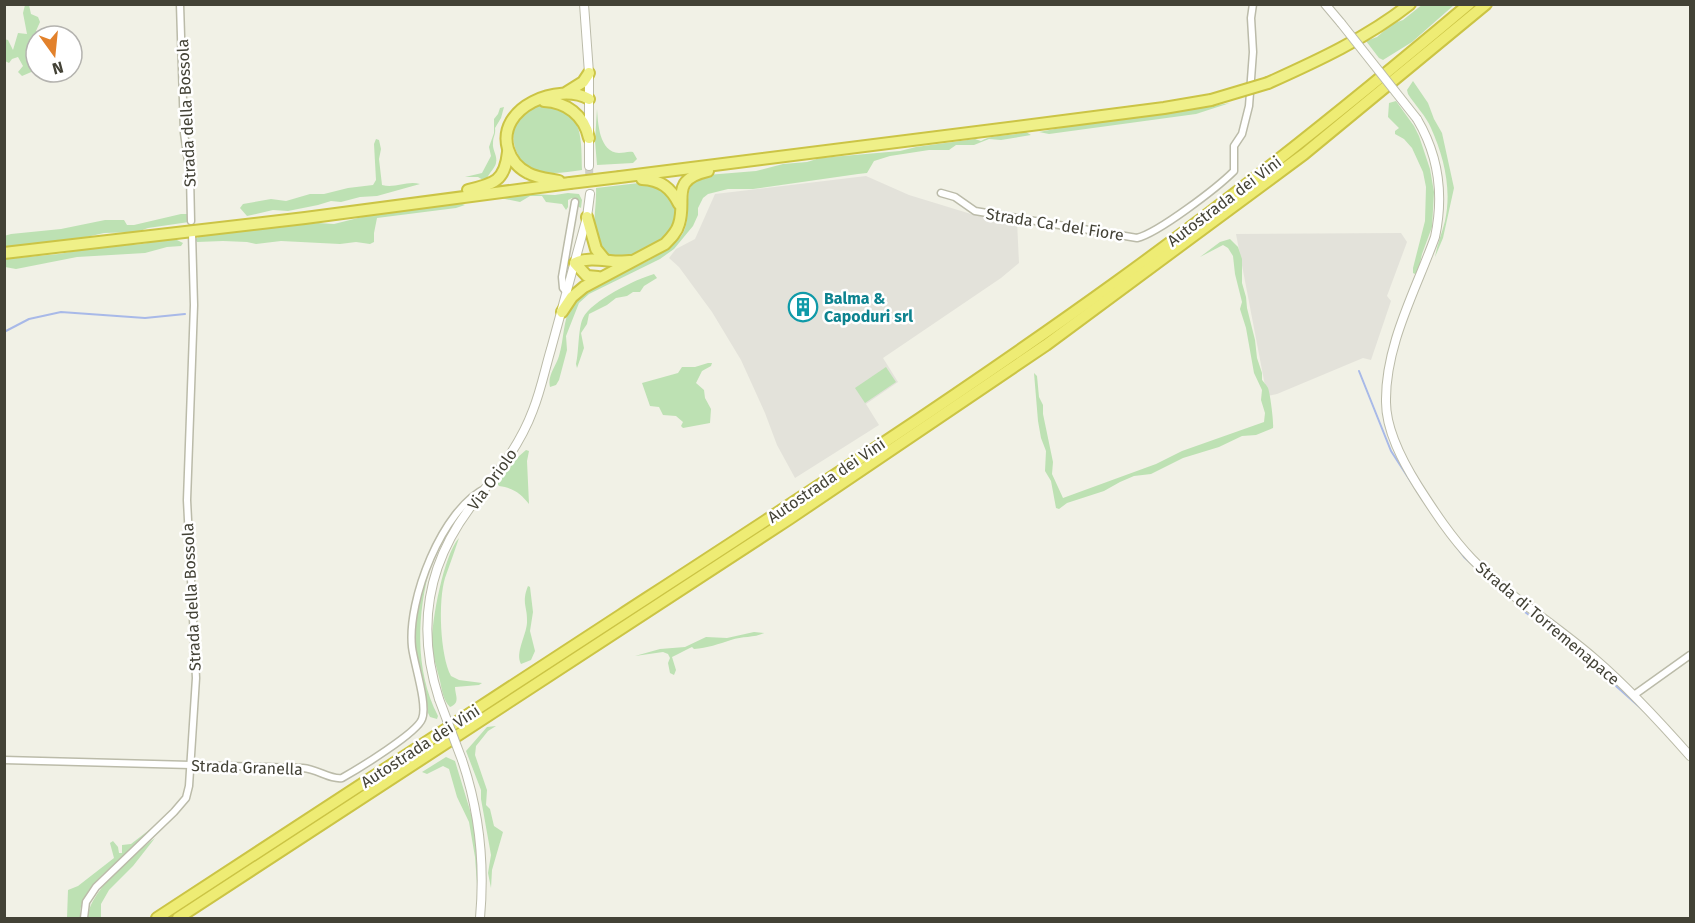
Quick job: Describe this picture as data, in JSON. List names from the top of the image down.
{
  "streets": {
    "highway": ["Autostrada dei Vini"],
    "street": [
      "Strada della Bossola",
      "Strada Ca' del Fiore",
      "Via Oriolo",
      "Strada di Torremenapace",
      "Strada Granella"
    ]
  },
  "crossings": [
    ["Strada della Bossola", "Strada Granella"],
    ["Via Oriolo", "Strada Granella"]
  ],
  "places": {
    "building": ["Balma & Capoduri srl"]
  },
  "north": "bottom"
}
